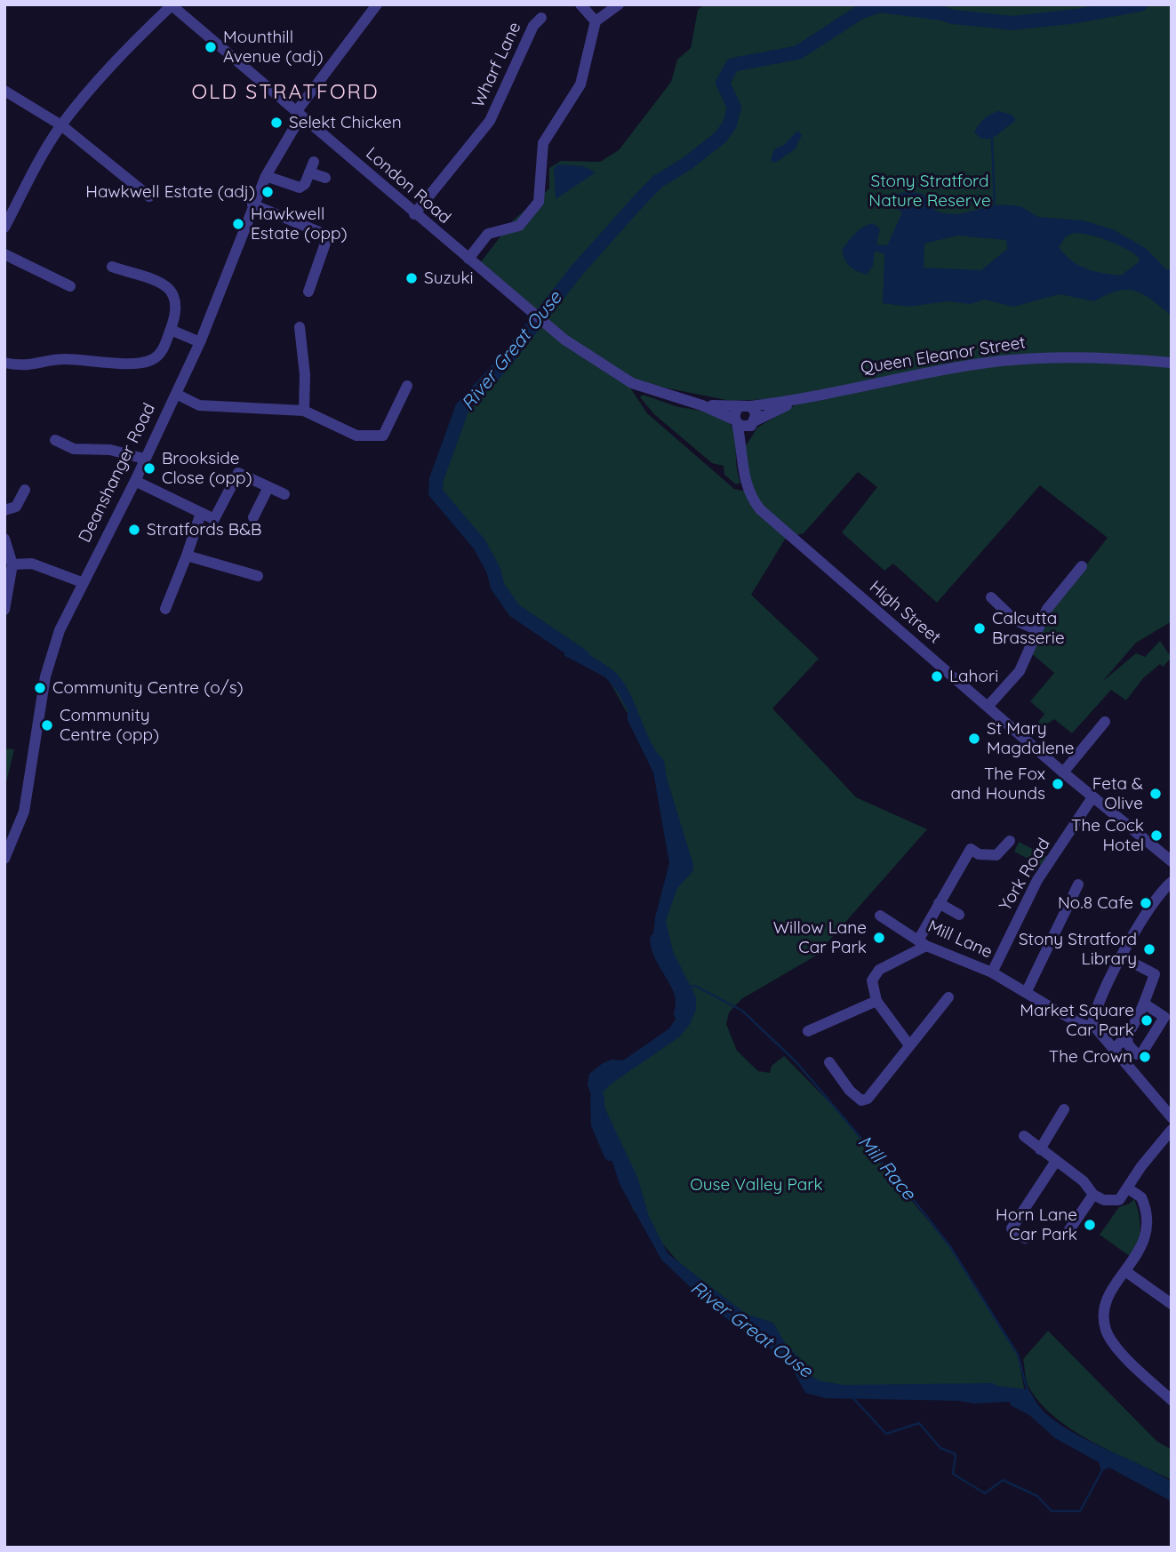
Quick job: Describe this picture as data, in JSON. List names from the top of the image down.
{
  "streets": {
    "street": [
      "Wharf Lane",
      "London Road",
      "Queen Eleanor Street",
      "Deanshanger Road",
      "High Street",
      "York Road",
      "Mill Lane"
    ]
  },
  "crossings": [
    ["Wharf Lane", "London Road"],
    ["London Road", "Queen Eleanor Street"],
    ["London Road", "Deanshanger Road"],
    ["High Street", "York Road"],
    ["York Road", "Mill Lane"]
  ],
  "districts": ["OLD STRATFORD"],
  "water": ["River Great Ouse", "Mill Race"],
  "parks": ["Stony Stratford Nature Reserve", "Ouse Valley Park"],
  "places": [
    "Mounthill Avenue (adj)",
    "Selekt Chicken",
    "Hawkwell Estate (adj)",
    "Hawkwell Estate (opp)",
    "Suzuki",
    "Brookside Close (opp)",
    "Stratfords B&B",
    "Calcutta Brasserie",
    "Lahori",
    "Community Centre (o/s)",
    "Community Centre (opp)",
    "St Mary Magdalene",
    "The Fox and Hounds",
    "Feta & Olive",
    "The Cock Hotel",
    "No.8 Cafe",
    "Willow Lane Car Park",
    "Stony Stratford Library",
    "Market Square Car Park",
    "The Crown",
    "Horn Lane Car Park"
  ]
}
